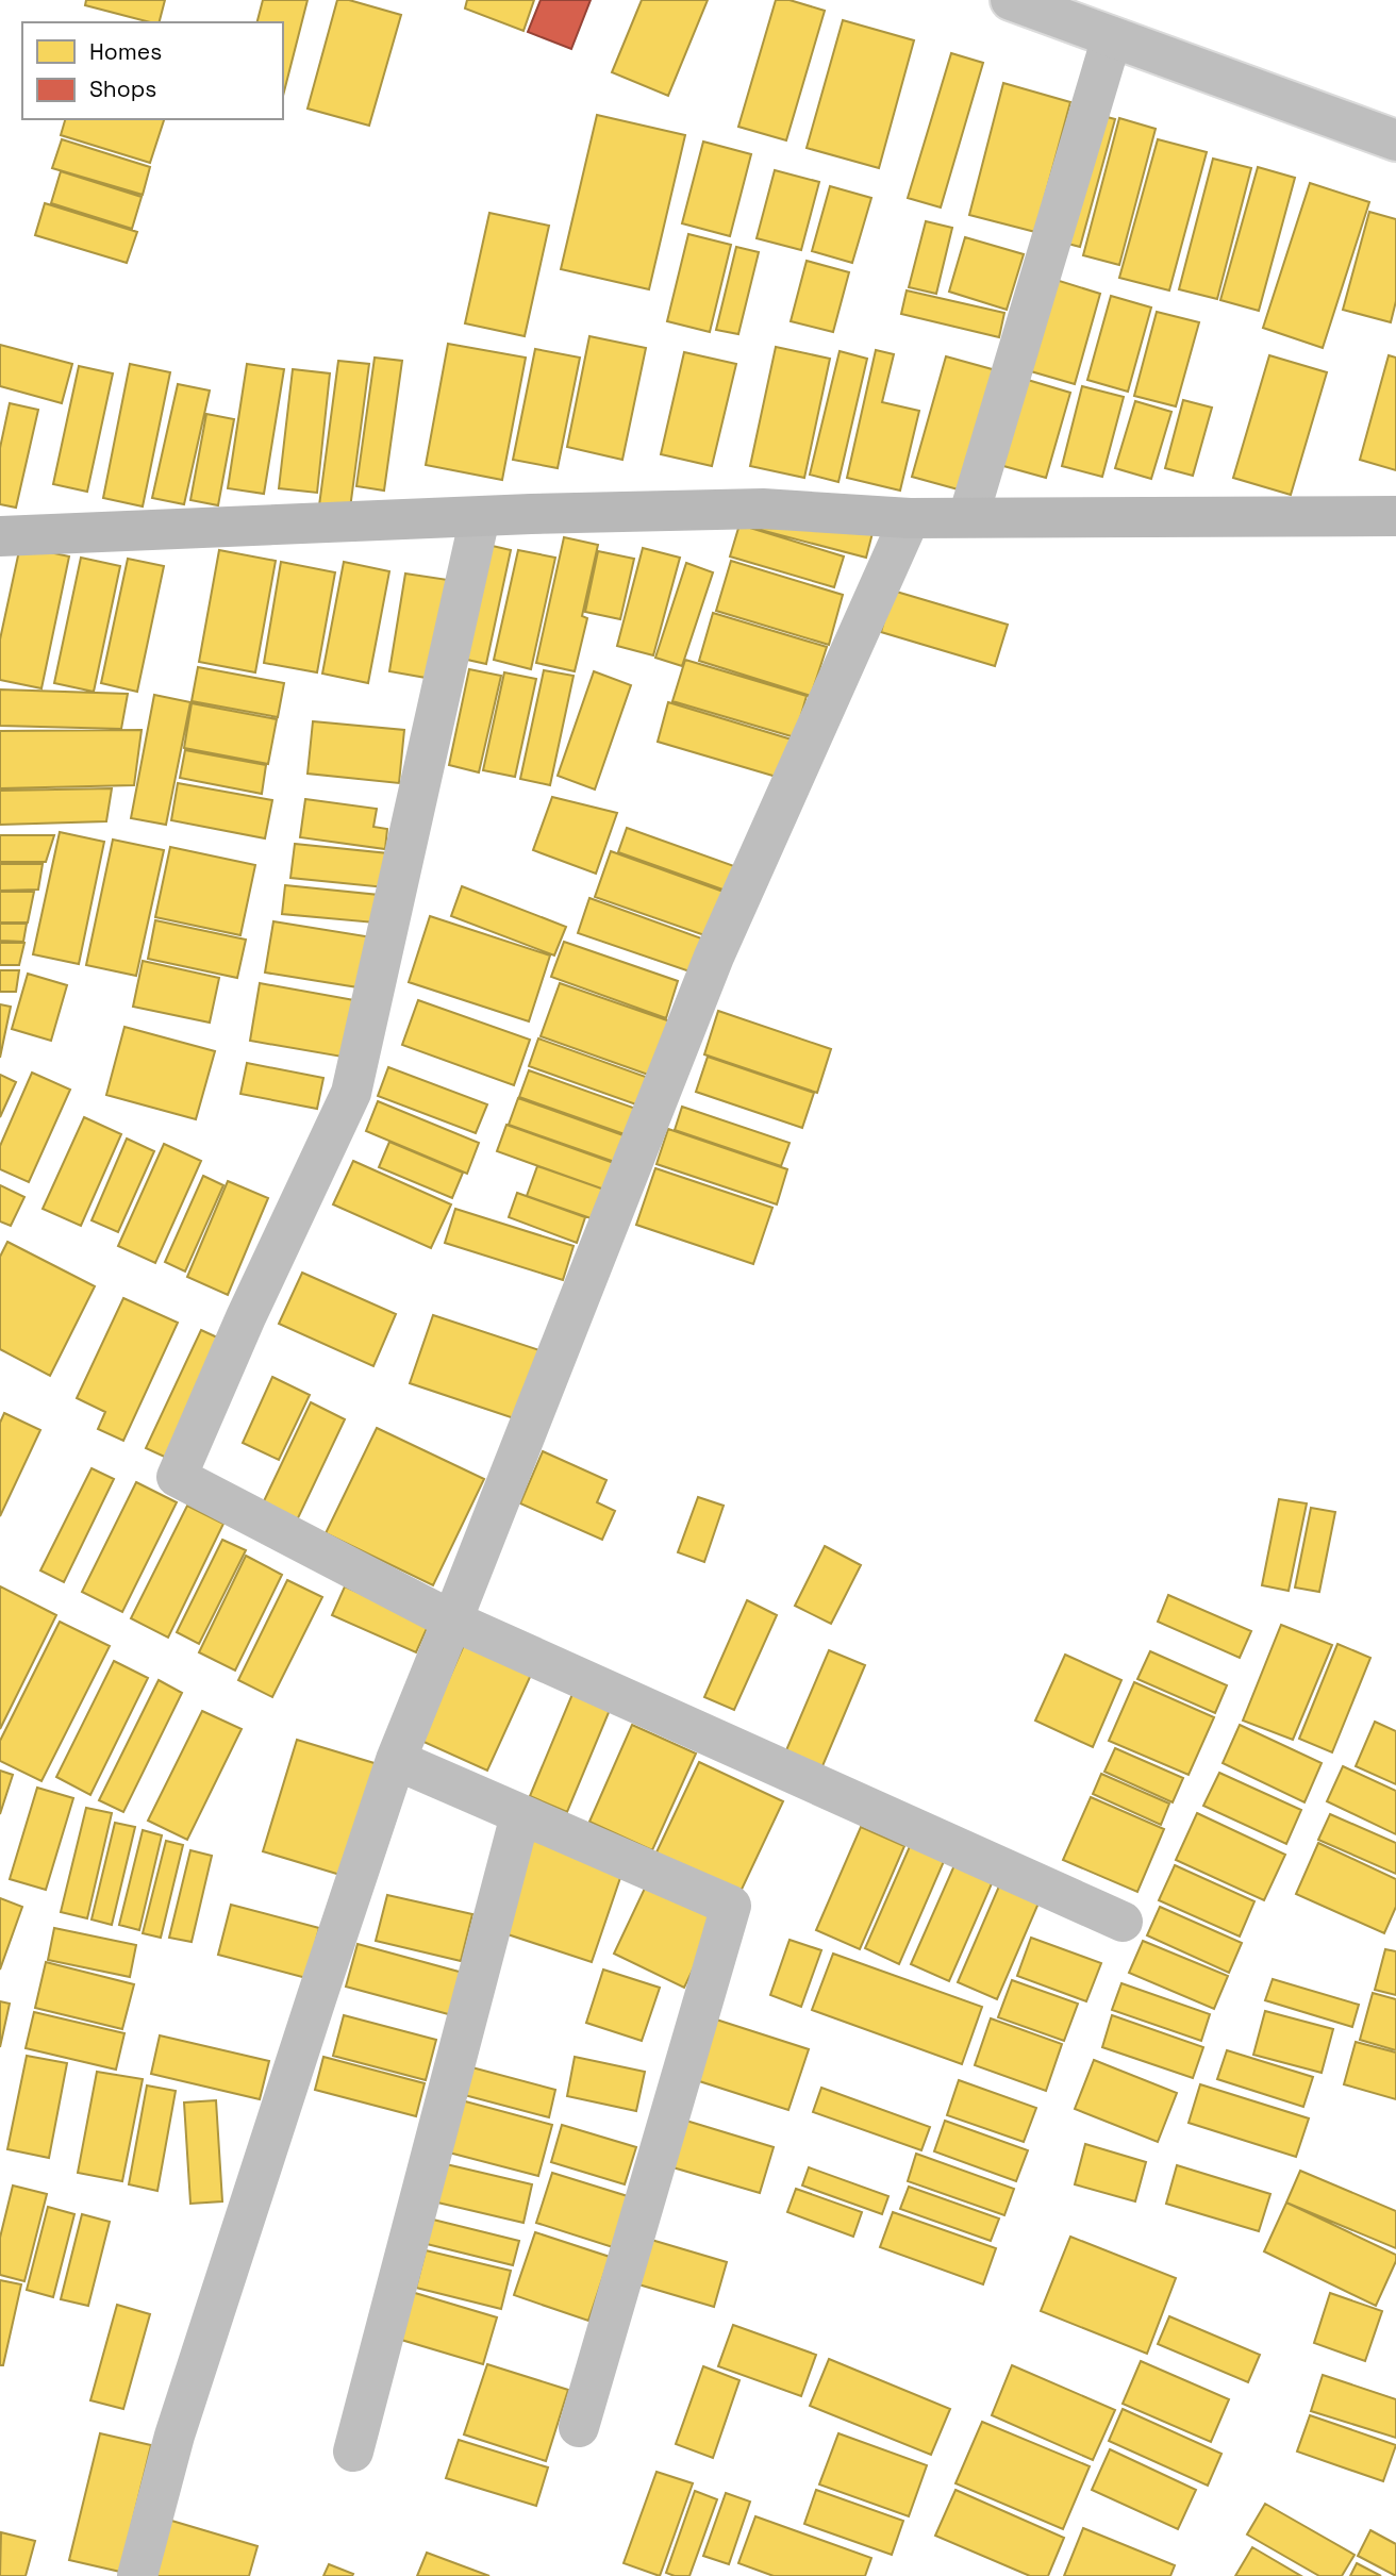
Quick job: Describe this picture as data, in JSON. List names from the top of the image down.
{
  "legend": ["Homes", "Shops"]
}
